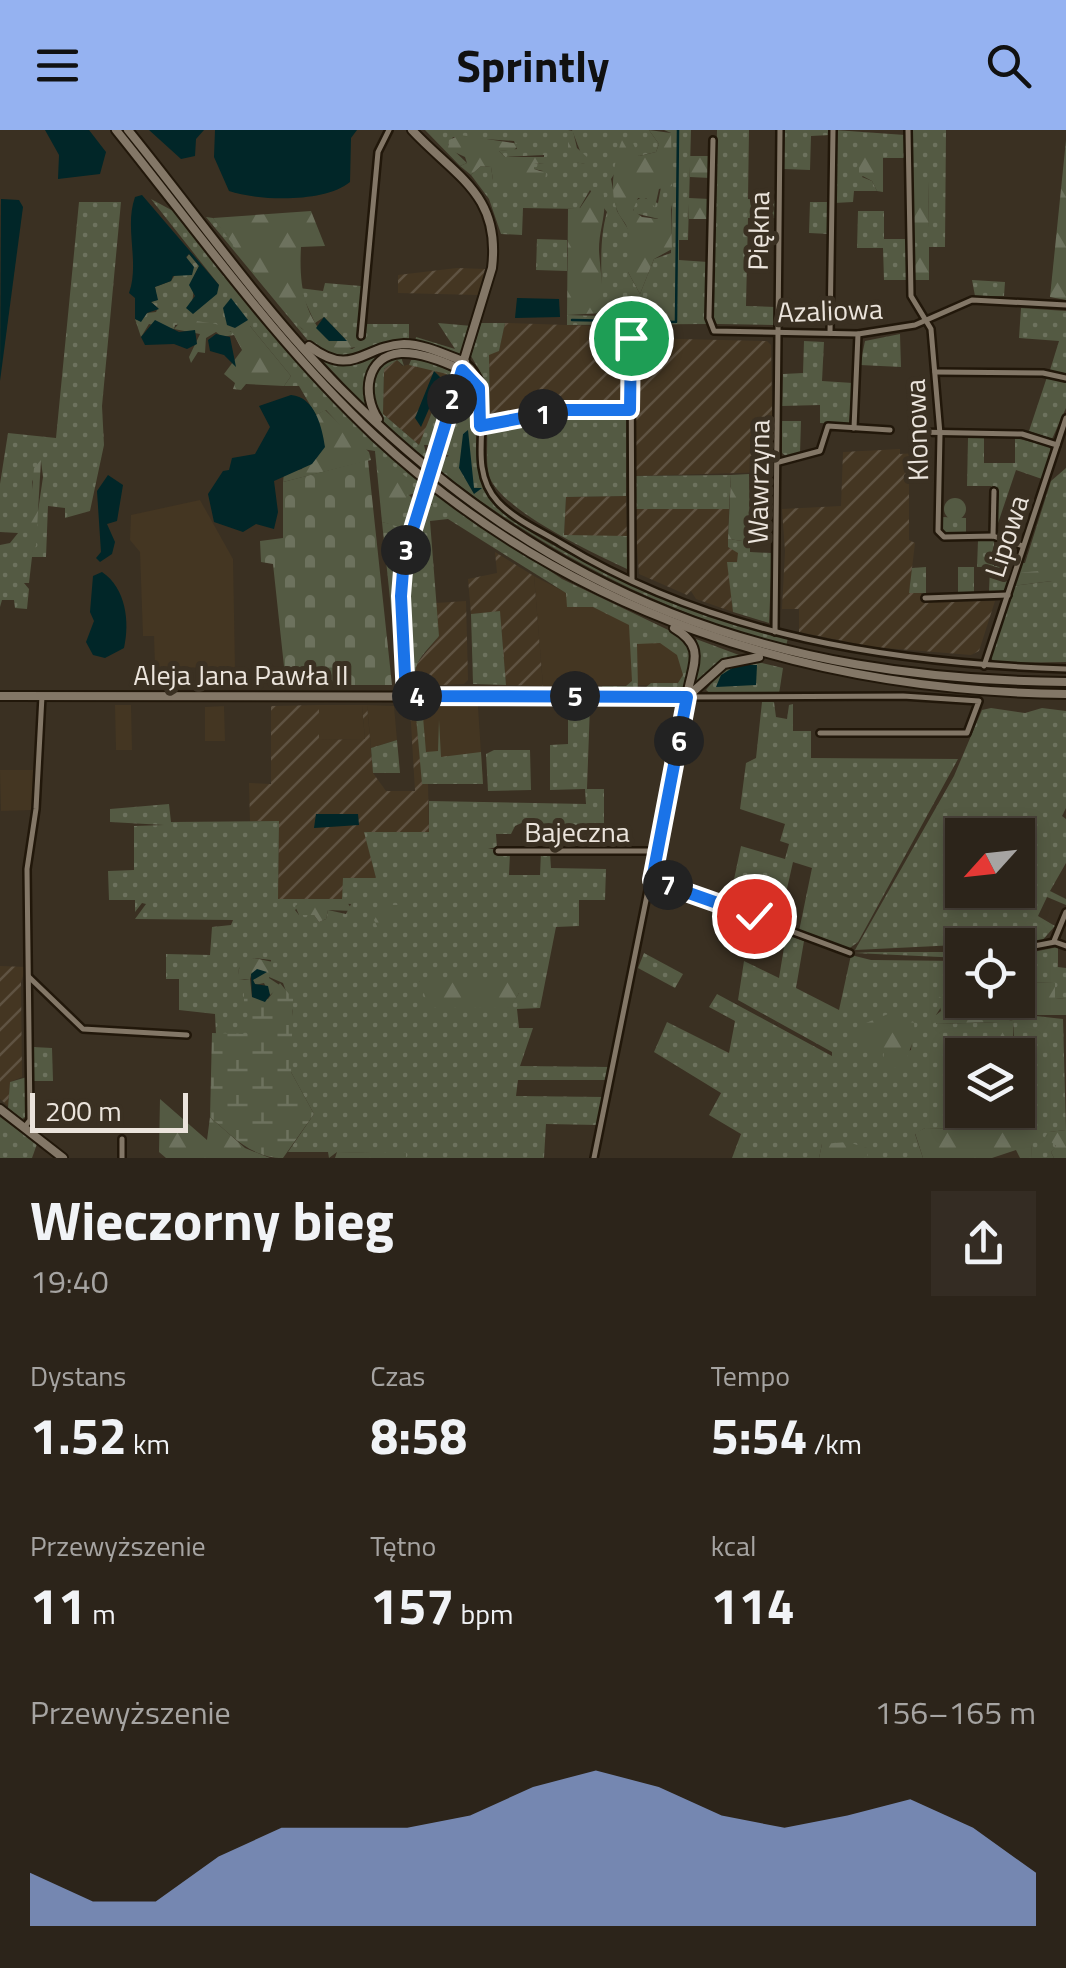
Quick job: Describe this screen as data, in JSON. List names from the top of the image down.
{
  "streets": {
    "main road": ["Aleja Jana Pawła II"],
    "street": [
      "Piękna",
      "Azaliowa",
      "Klonowa",
      "Wawrzyna",
      "Lipowa",
      "Bajeczna"
    ]
  },
  "crossings": [
    ["Piękna", "Azaliowa"],
    ["Piękna", "Wawrzyna"],
    ["Azaliowa", "Klonowa"],
    ["Azaliowa", "Wawrzyna"]
  ],
  "scale_bar": "200 m",
  "north": "bottom left",
  "page": {
    "header": "Sprintly",
    "pins": [
      "2",
      "1",
      "3",
      "4",
      "5",
      "6",
      "7"
    ],
    "scale": "200 m",
    "heading": ["Wieczorny bieg", "19:40"],
    "stats": [
      ["Dystans", "1.52 km"],
      ["Czas", "8:58"],
      ["Tempo", "5:54 /km"],
      ["Przewyższenie", "11 m"],
      ["Tętno", "157 bpm"],
      ["kcal", "114"]
    ],
    "chart": ["Przewyższenie", "156–165 m"]
  }
}
